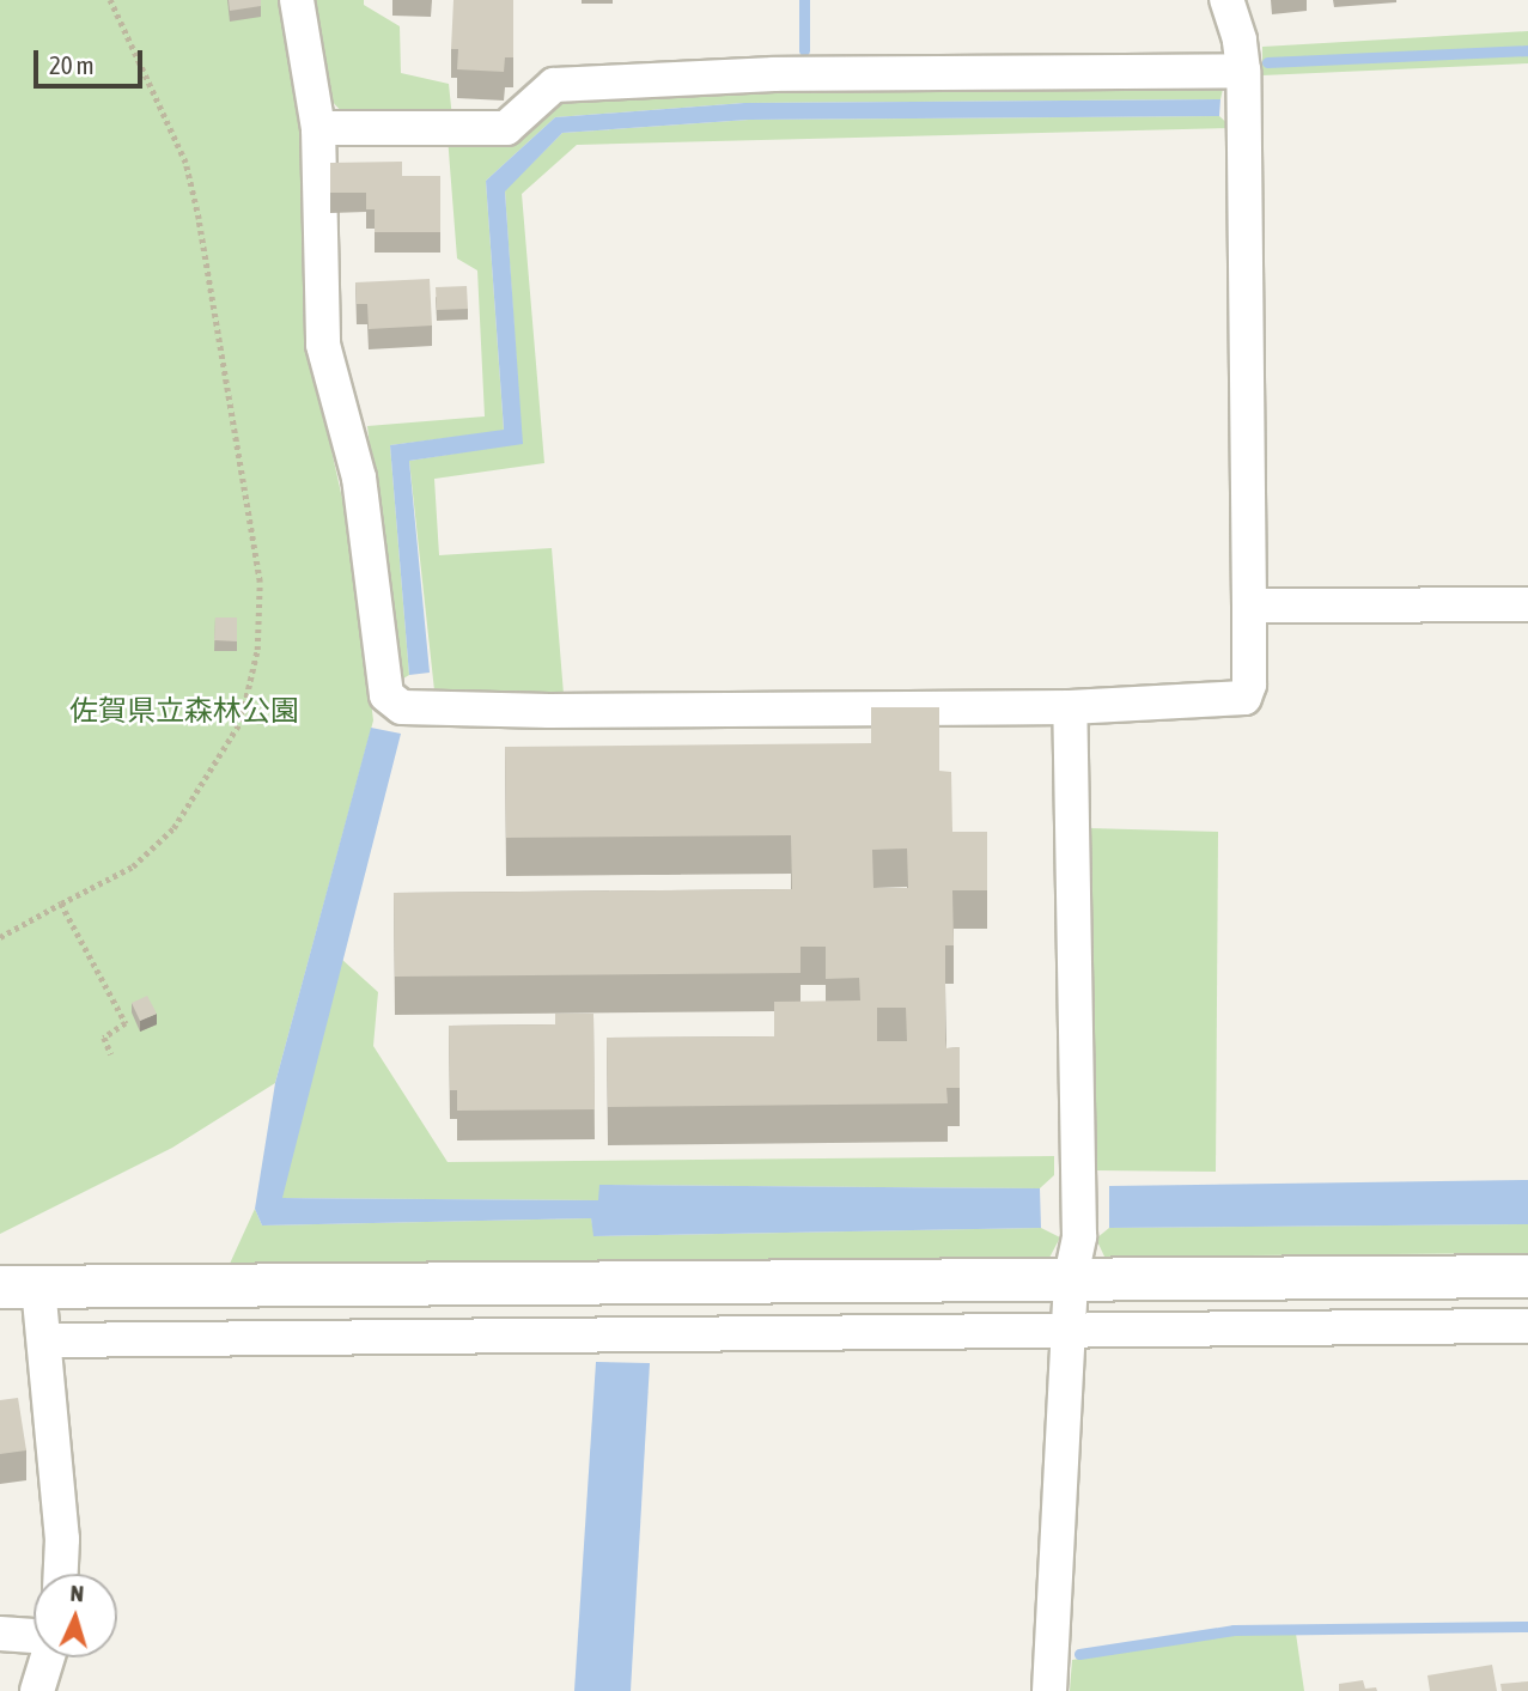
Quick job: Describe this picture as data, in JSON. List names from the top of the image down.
{
  "parks": ["佐賀県立森林公園"],
  "scale_bar": "20 m",
  "north": "top"
}
